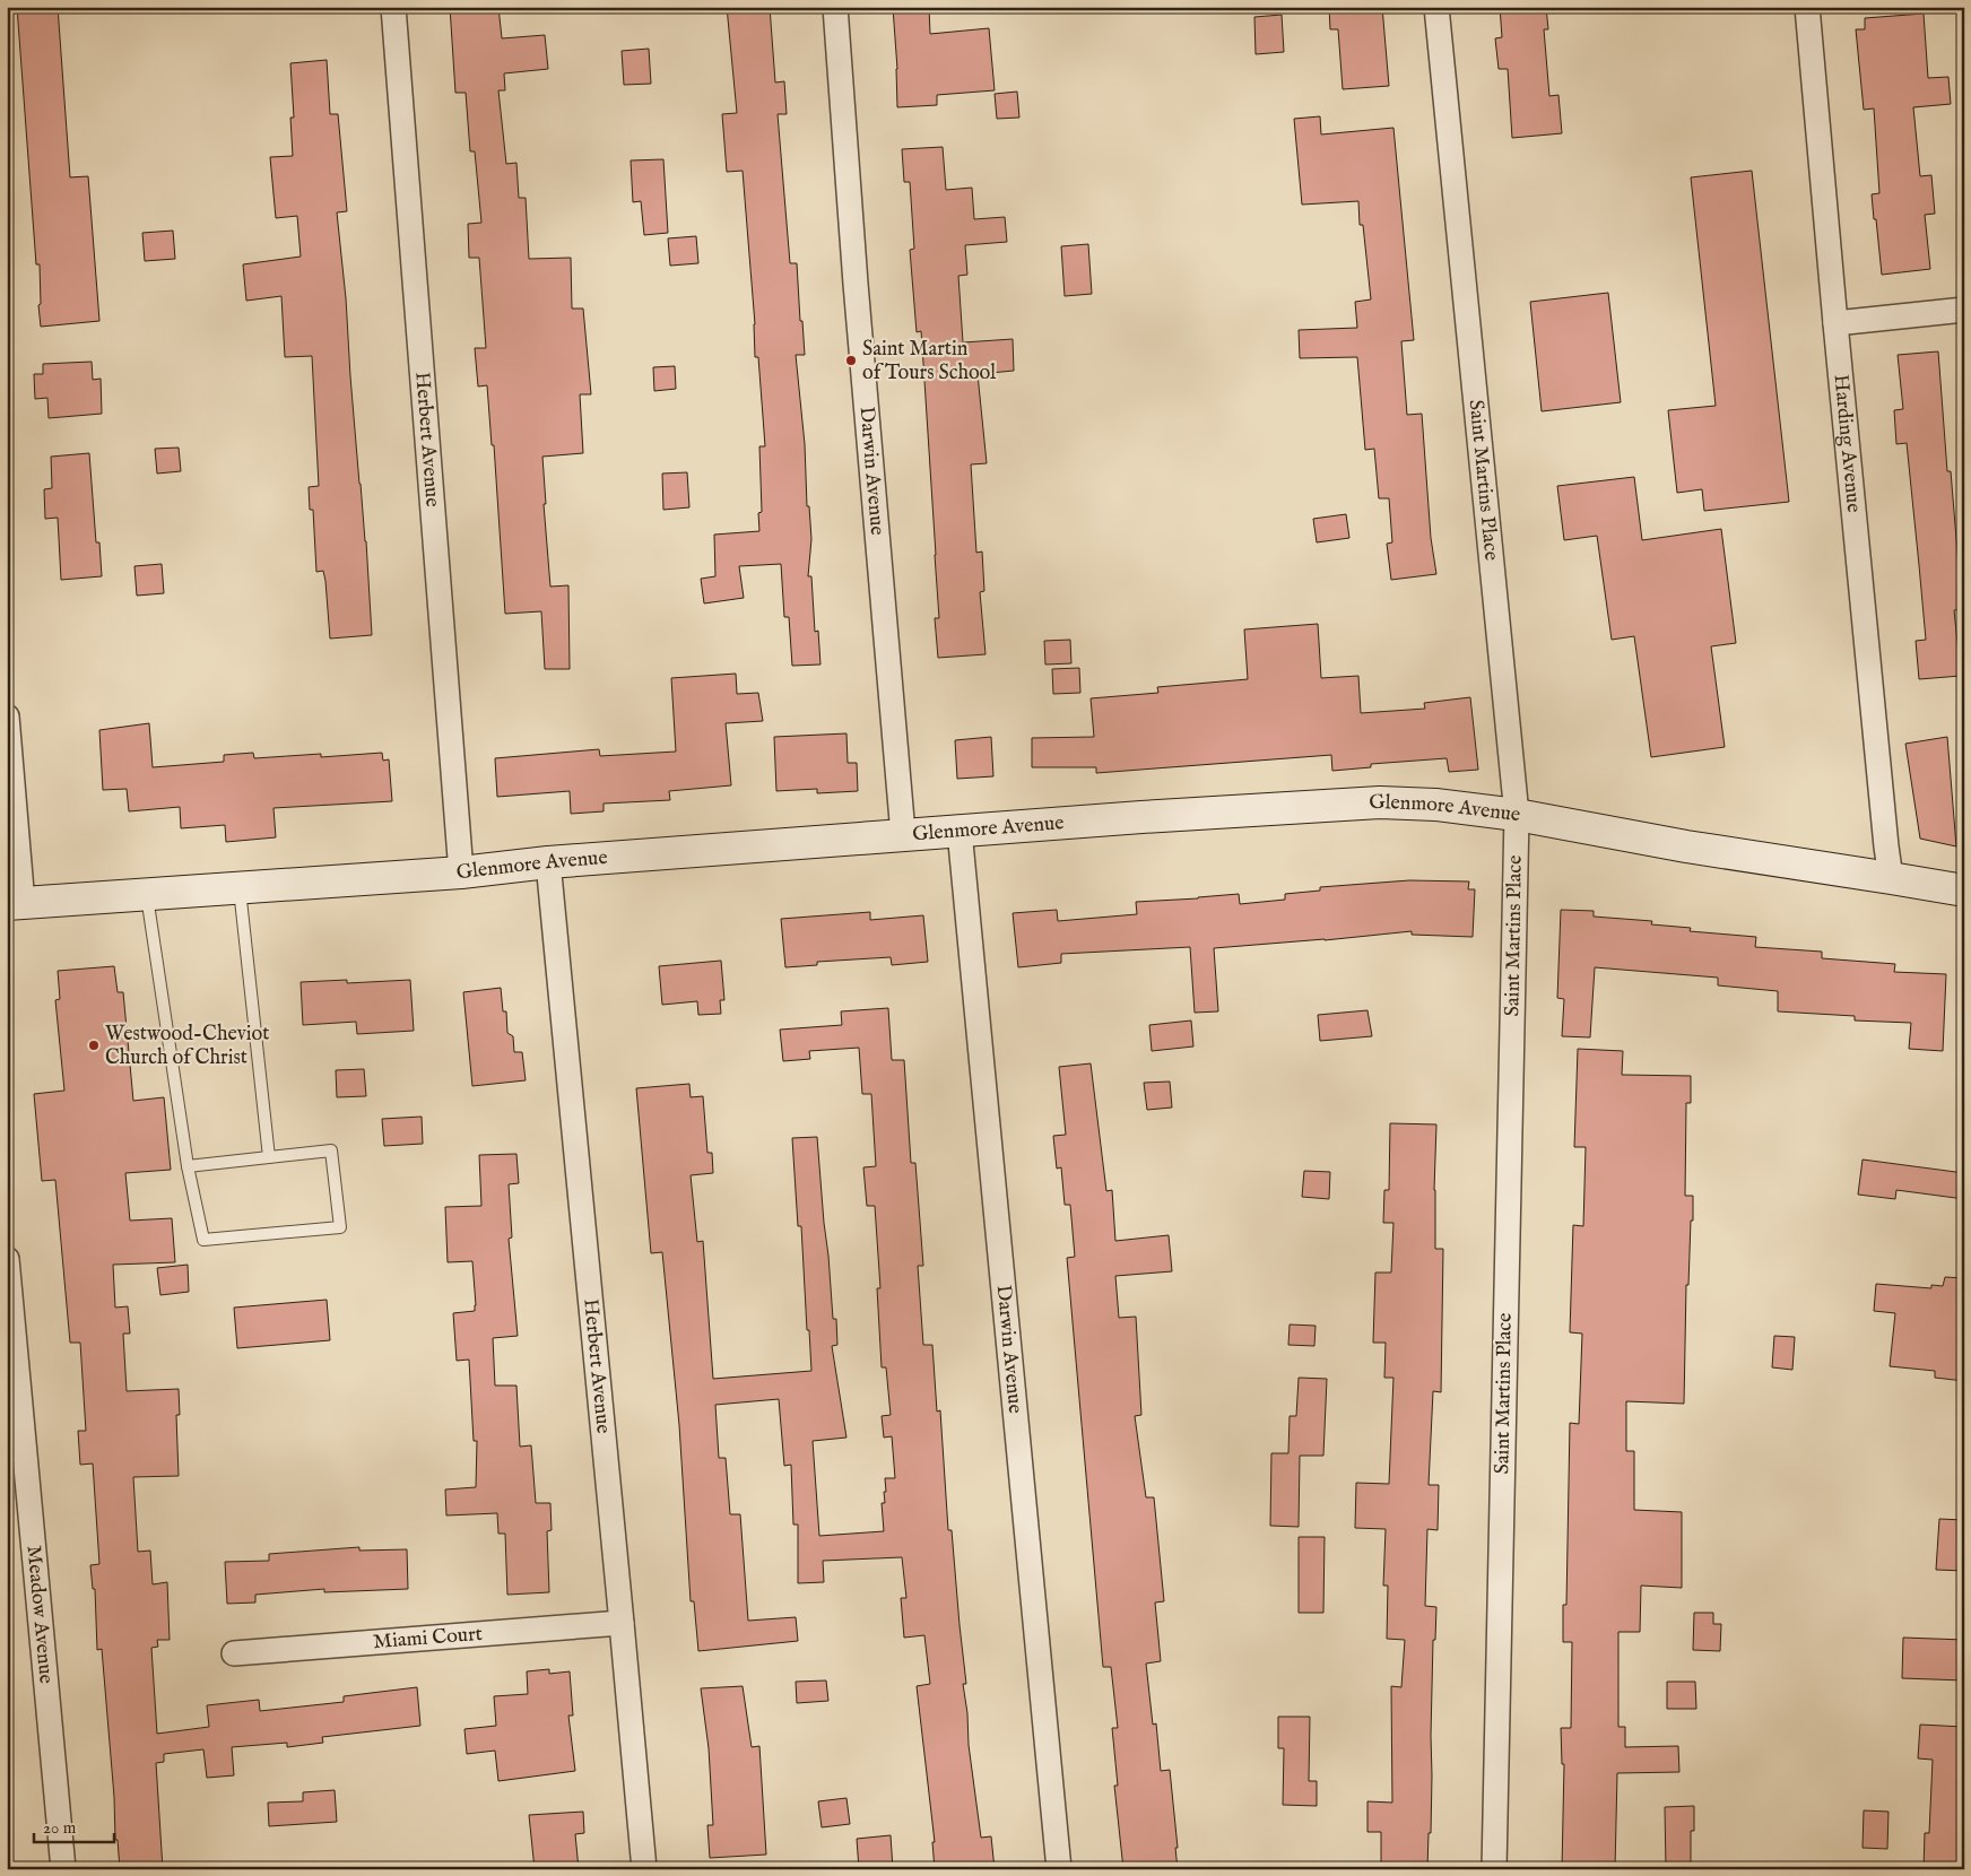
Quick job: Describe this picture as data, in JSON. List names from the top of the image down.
{
  "streets": {
    "street": [
      "Herbert Avenue",
      "Harding Avenue",
      "Darwin Avenue",
      "Saint Martins Place",
      "Glenmore Avenue",
      "Meadow Avenue",
      "Miami Court"
    ]
  },
  "crossings": [
    ["Herbert Avenue", "Glenmore Avenue"],
    ["Herbert Avenue", "Miami Court"],
    ["Harding Avenue", "Glenmore Avenue"],
    ["Darwin Avenue", "Glenmore Avenue"],
    ["Saint Martins Place", "Glenmore Avenue"]
  ],
  "places": ["Saint Martin of Tours School", "Westwood-Cheviot Church of Christ"],
  "scale_bar": "20 m"
}
